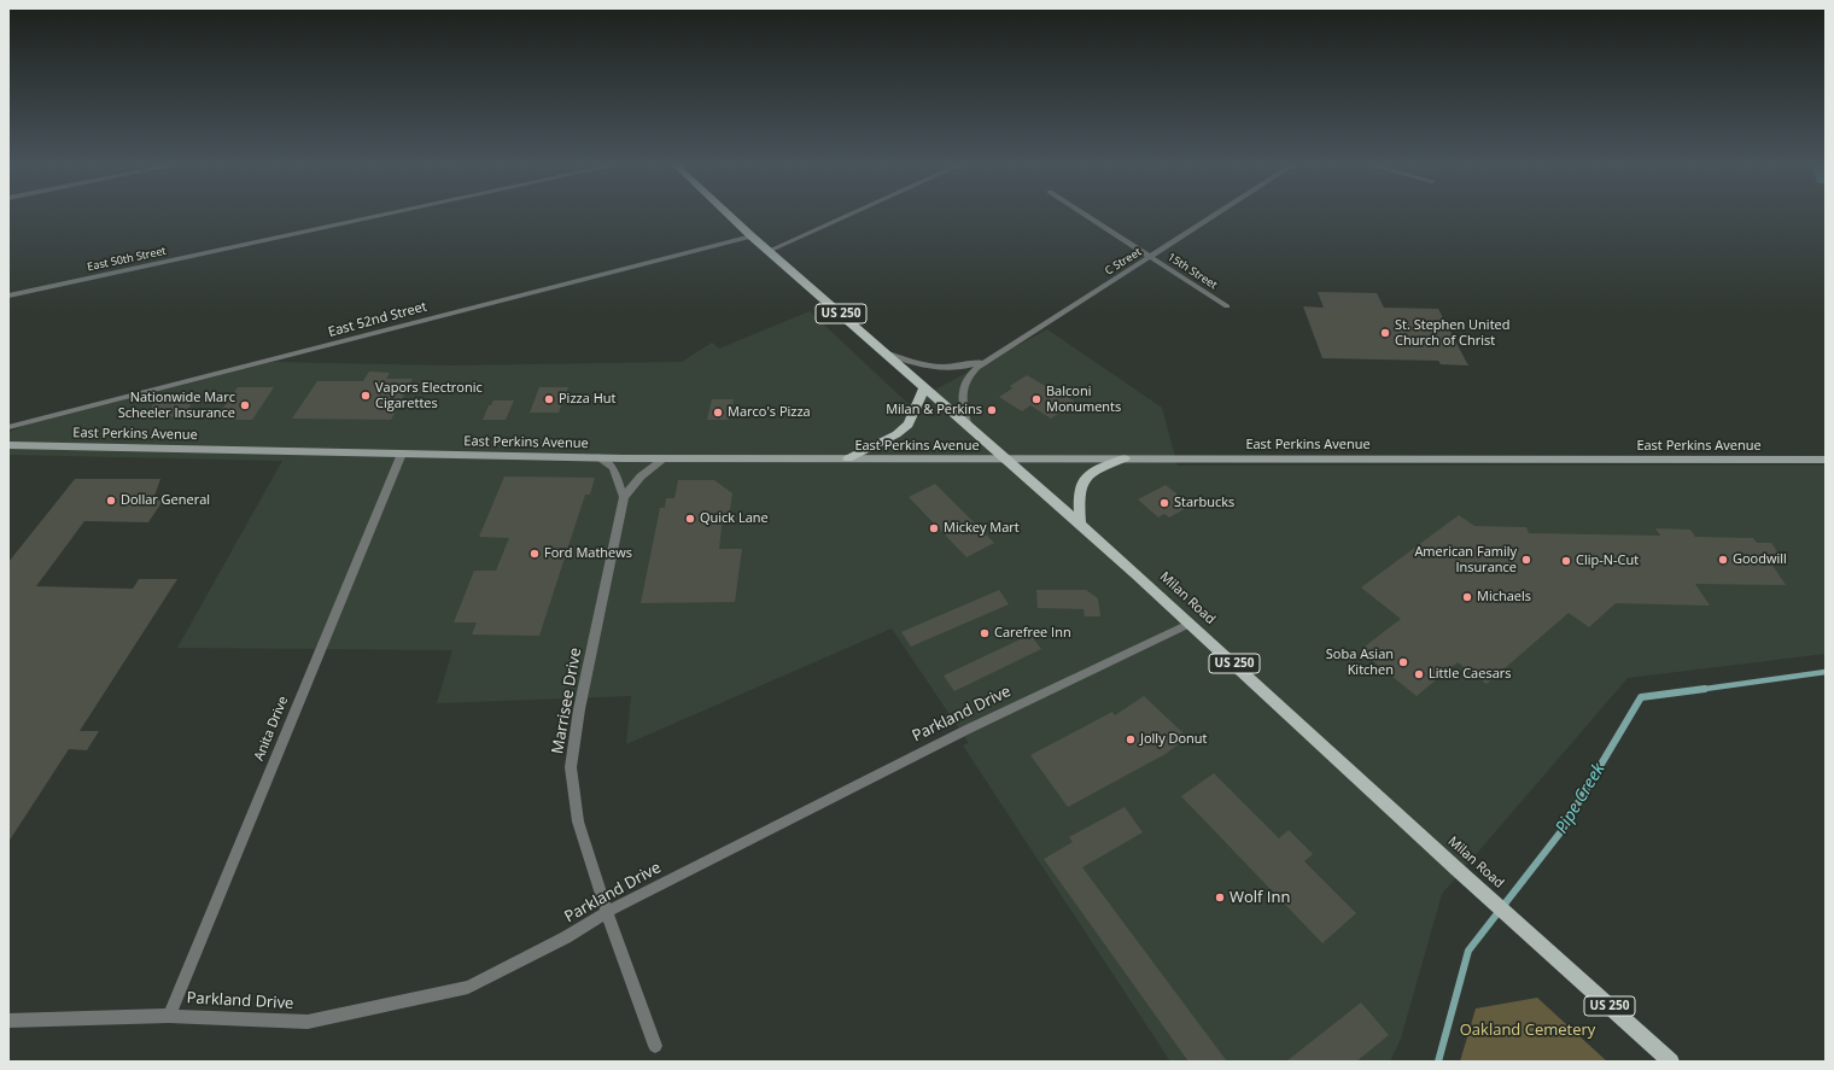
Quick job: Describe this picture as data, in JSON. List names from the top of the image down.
{
  "streets": {
    "main road": ["US 250", "East Perkins Avenue", "Milan Road"],
    "street": [
      "East 50th Street",
      "C Street",
      "15th Street",
      "East 52nd Street",
      "Marrisee Drive",
      "Parkland Drive",
      "Anita Drive"
    ]
  },
  "crossings": [
    ["C Street", "15th Street"],
    ["C Street", "Milan Road"],
    ["East 52nd Street", "Milan Road"],
    ["East Perkins Avenue", "Milan Road"],
    ["East Perkins Avenue", "Anita Drive"],
    ["Milan Road", "Parkland Drive"],
    ["Marrisee Drive", "Parkland Drive"],
    ["Parkland Drive", "Anita Drive"]
  ],
  "water": ["Pipe Creek"],
  "parks": ["Oakland Cemetery"],
  "places": [
    "St. Stephen United Church of Christ",
    "Vapors Electronic Cigarettes",
    "Pizza Hut",
    "Balconi Monuments",
    "Nationwide Marc Scheeler Insurance",
    "Milan & Perkins",
    "Marco's Pizza",
    "Dollar General",
    "Starbucks",
    "Quick Lane",
    "Mickey Mart",
    "Ford Mathews",
    "American Family Insurance",
    "Goodwill",
    "Clip-N-Cut",
    "Michaels",
    "Carefree Inn",
    "Soba Asian Kitchen",
    "Little Caesars",
    "Jolly Donut",
    "Wolf Inn"
  ]
}
